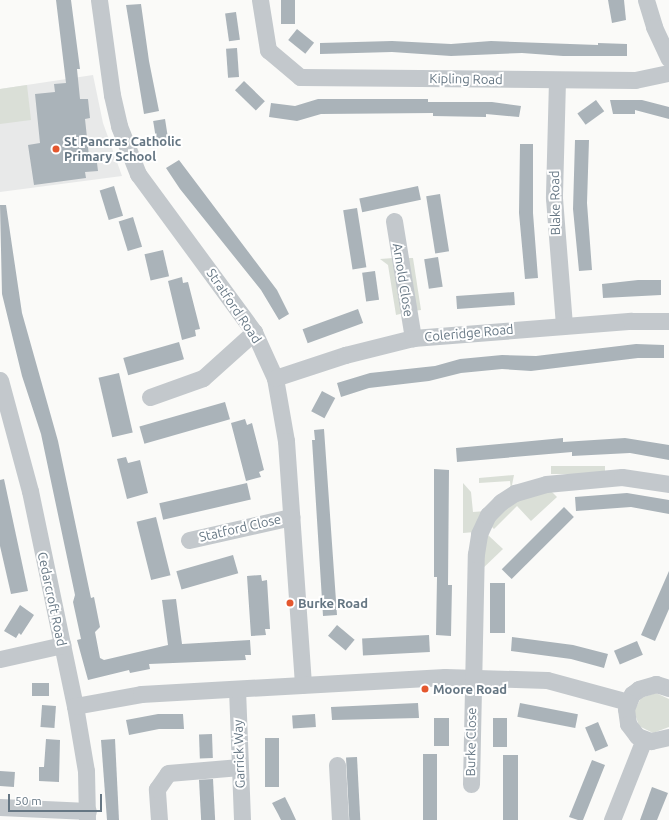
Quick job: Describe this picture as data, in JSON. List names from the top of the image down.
{
  "streets": {
    "street": [
      "Kipling Road",
      "Blake Road",
      "Arnold Close",
      "Stratford Road",
      "Coleridge Road",
      "Statford Close",
      "Cedarcroft Road",
      "Burke Close",
      "Garrick Way"
    ]
  },
  "crossings": [
    ["Kipling Road", "Blake Road"],
    ["Blake Road", "Coleridge Road"],
    ["Arnold Close", "Coleridge Road"],
    ["Stratford Road", "Coleridge Road"],
    ["Stratford Road", "Statford Close"]
  ],
  "places": ["St Pancras Catholic Primary School", "Burke Road", "Moore Road"],
  "scale_bar": "50 m"
}
